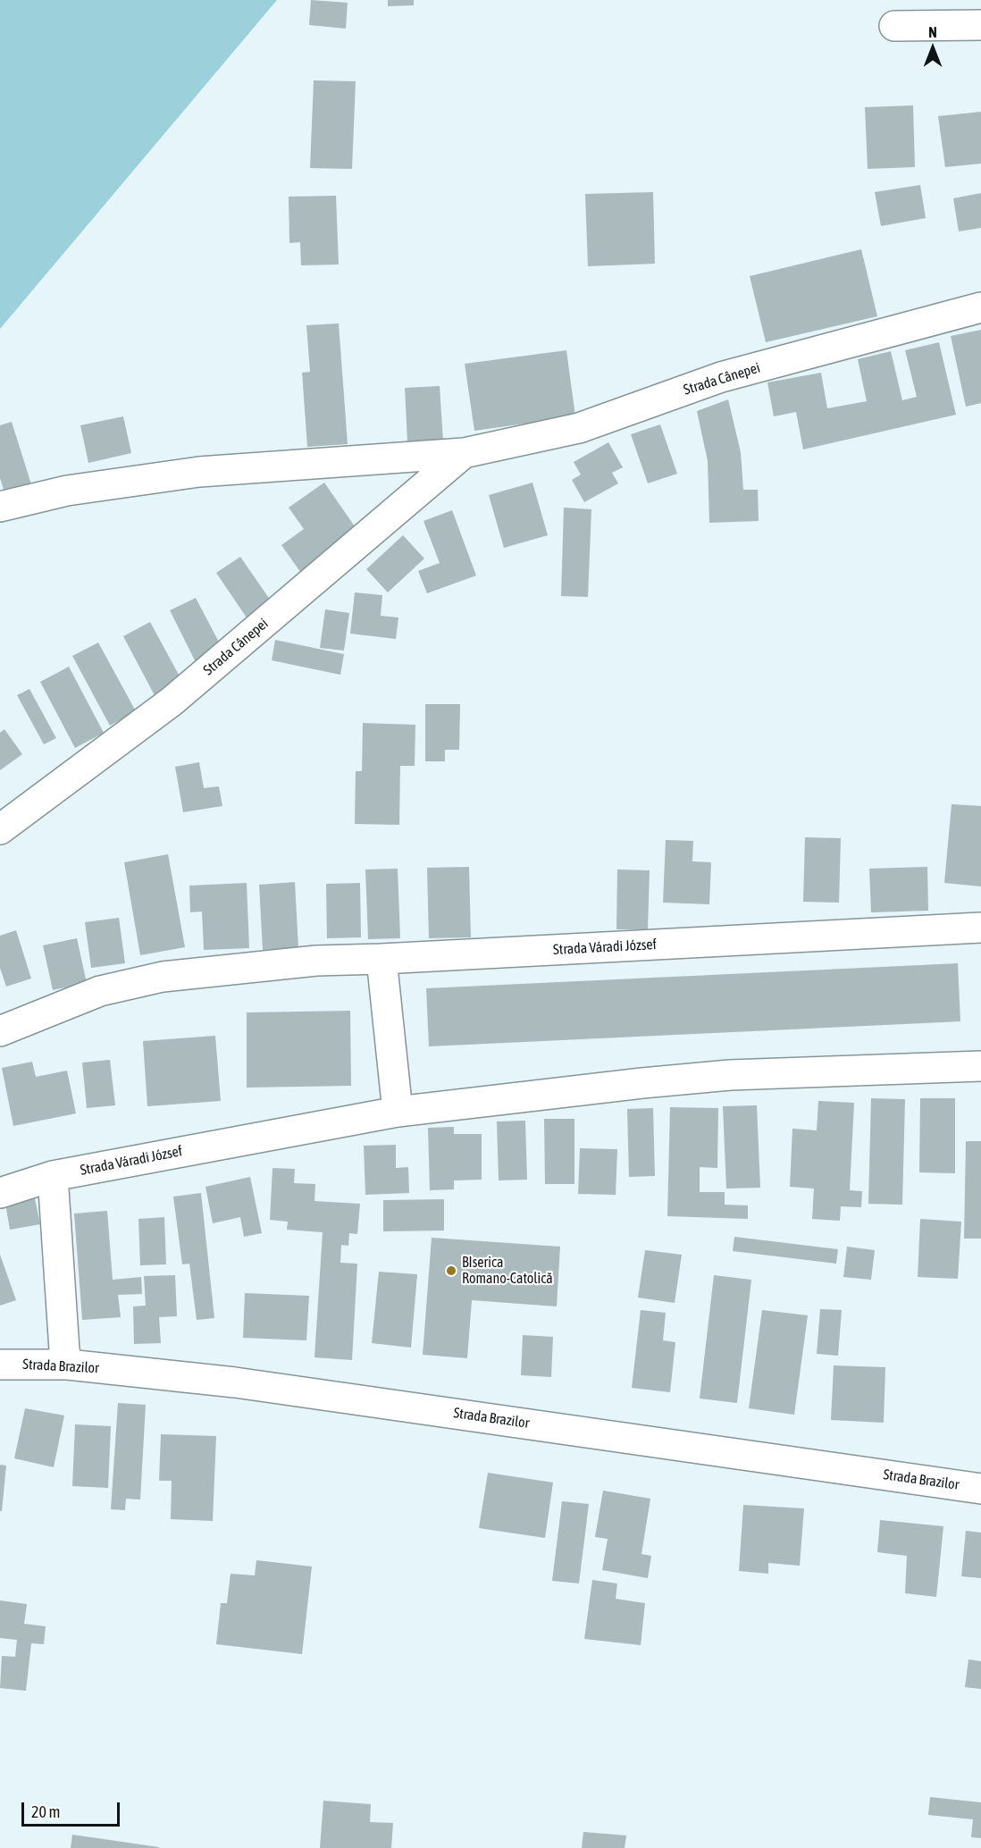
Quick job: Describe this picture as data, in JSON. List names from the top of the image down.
{
  "streets": {
    "street": ["Strada Cânepei", "Strada Váradi József", "Strada Brazilor"]
  },
  "places": ["BIserica Romano-Catolică"],
  "scale_bar": "20 m",
  "north": "top"
}
